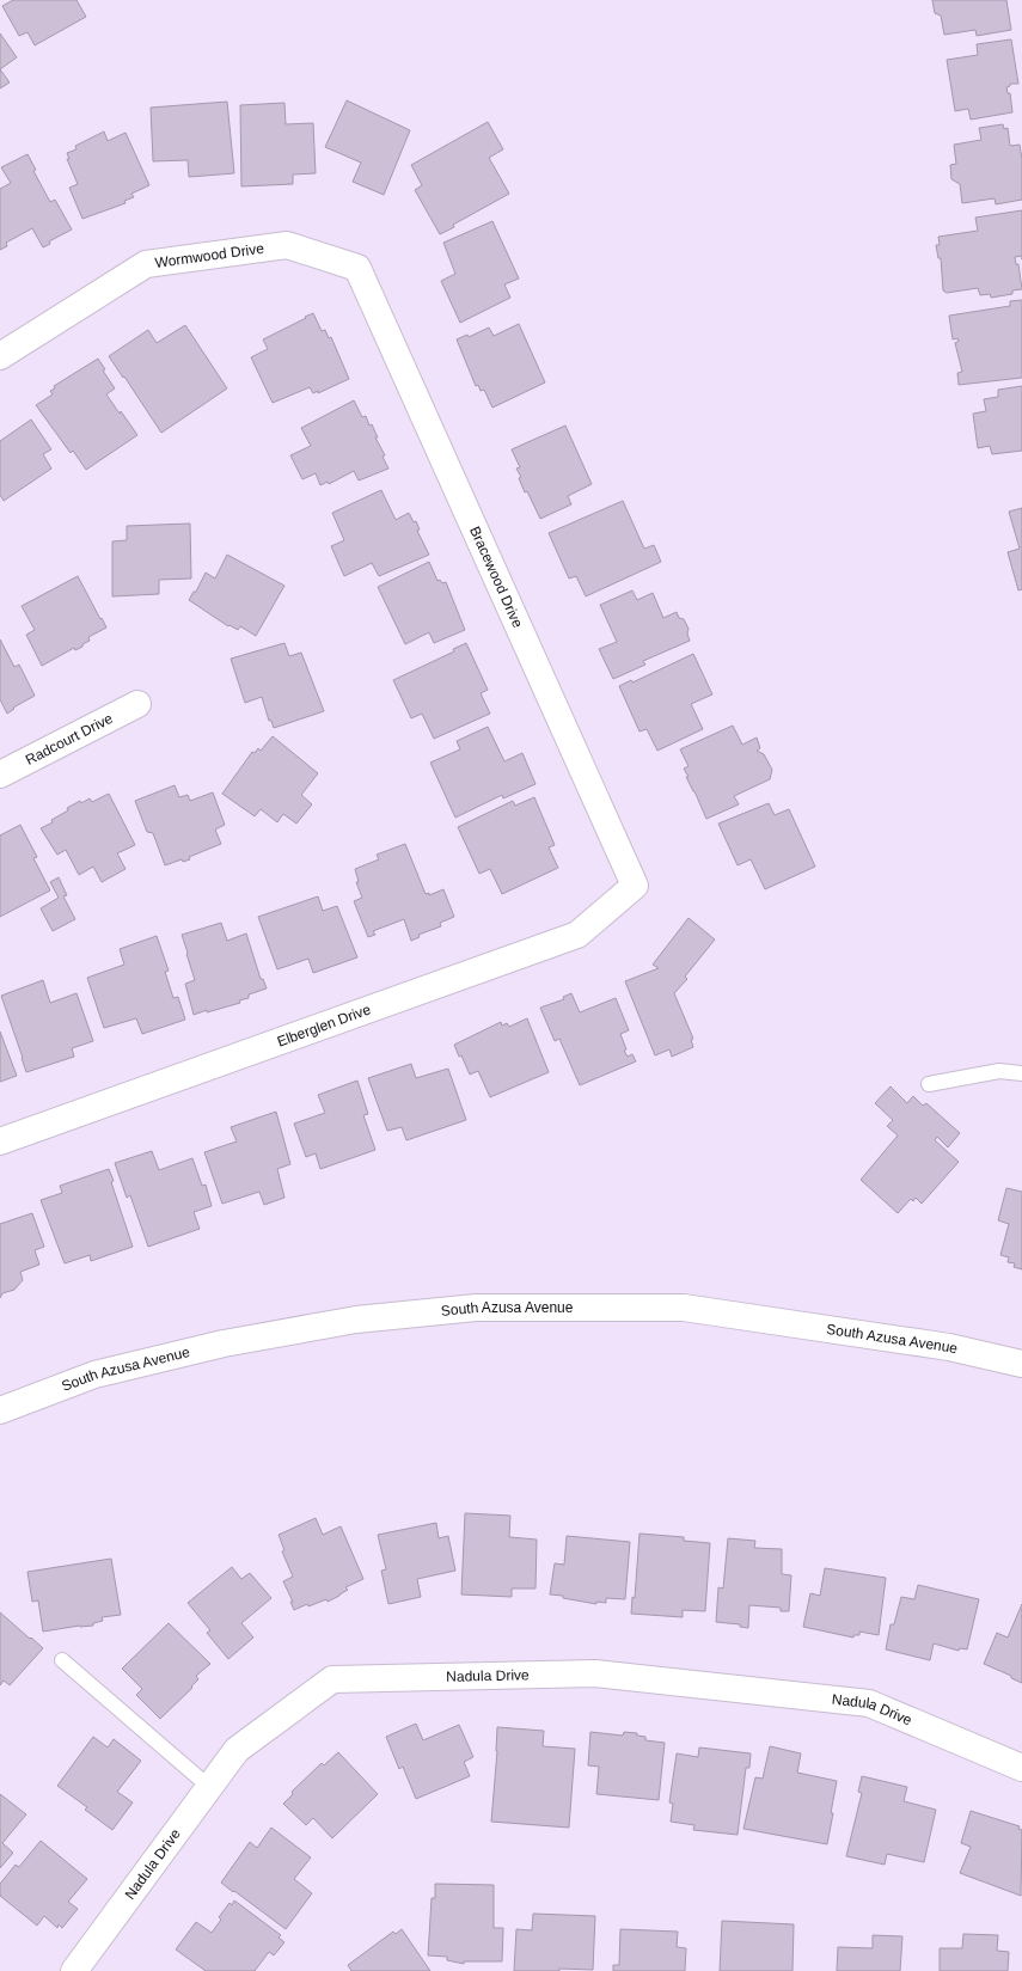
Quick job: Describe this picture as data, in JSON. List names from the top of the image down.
{
  "streets": {
    "street": [
      "Wormwood Drive",
      "Bracewood Drive",
      "Radcourt Drive",
      "Elberglen Drive",
      "South Azusa Avenue",
      "Nadula Drive"
    ]
  },
  "crossings": [
    ["Wormwood Drive", "Bracewood Drive"],
    ["Bracewood Drive", "Elberglen Drive"]
  ]
}
